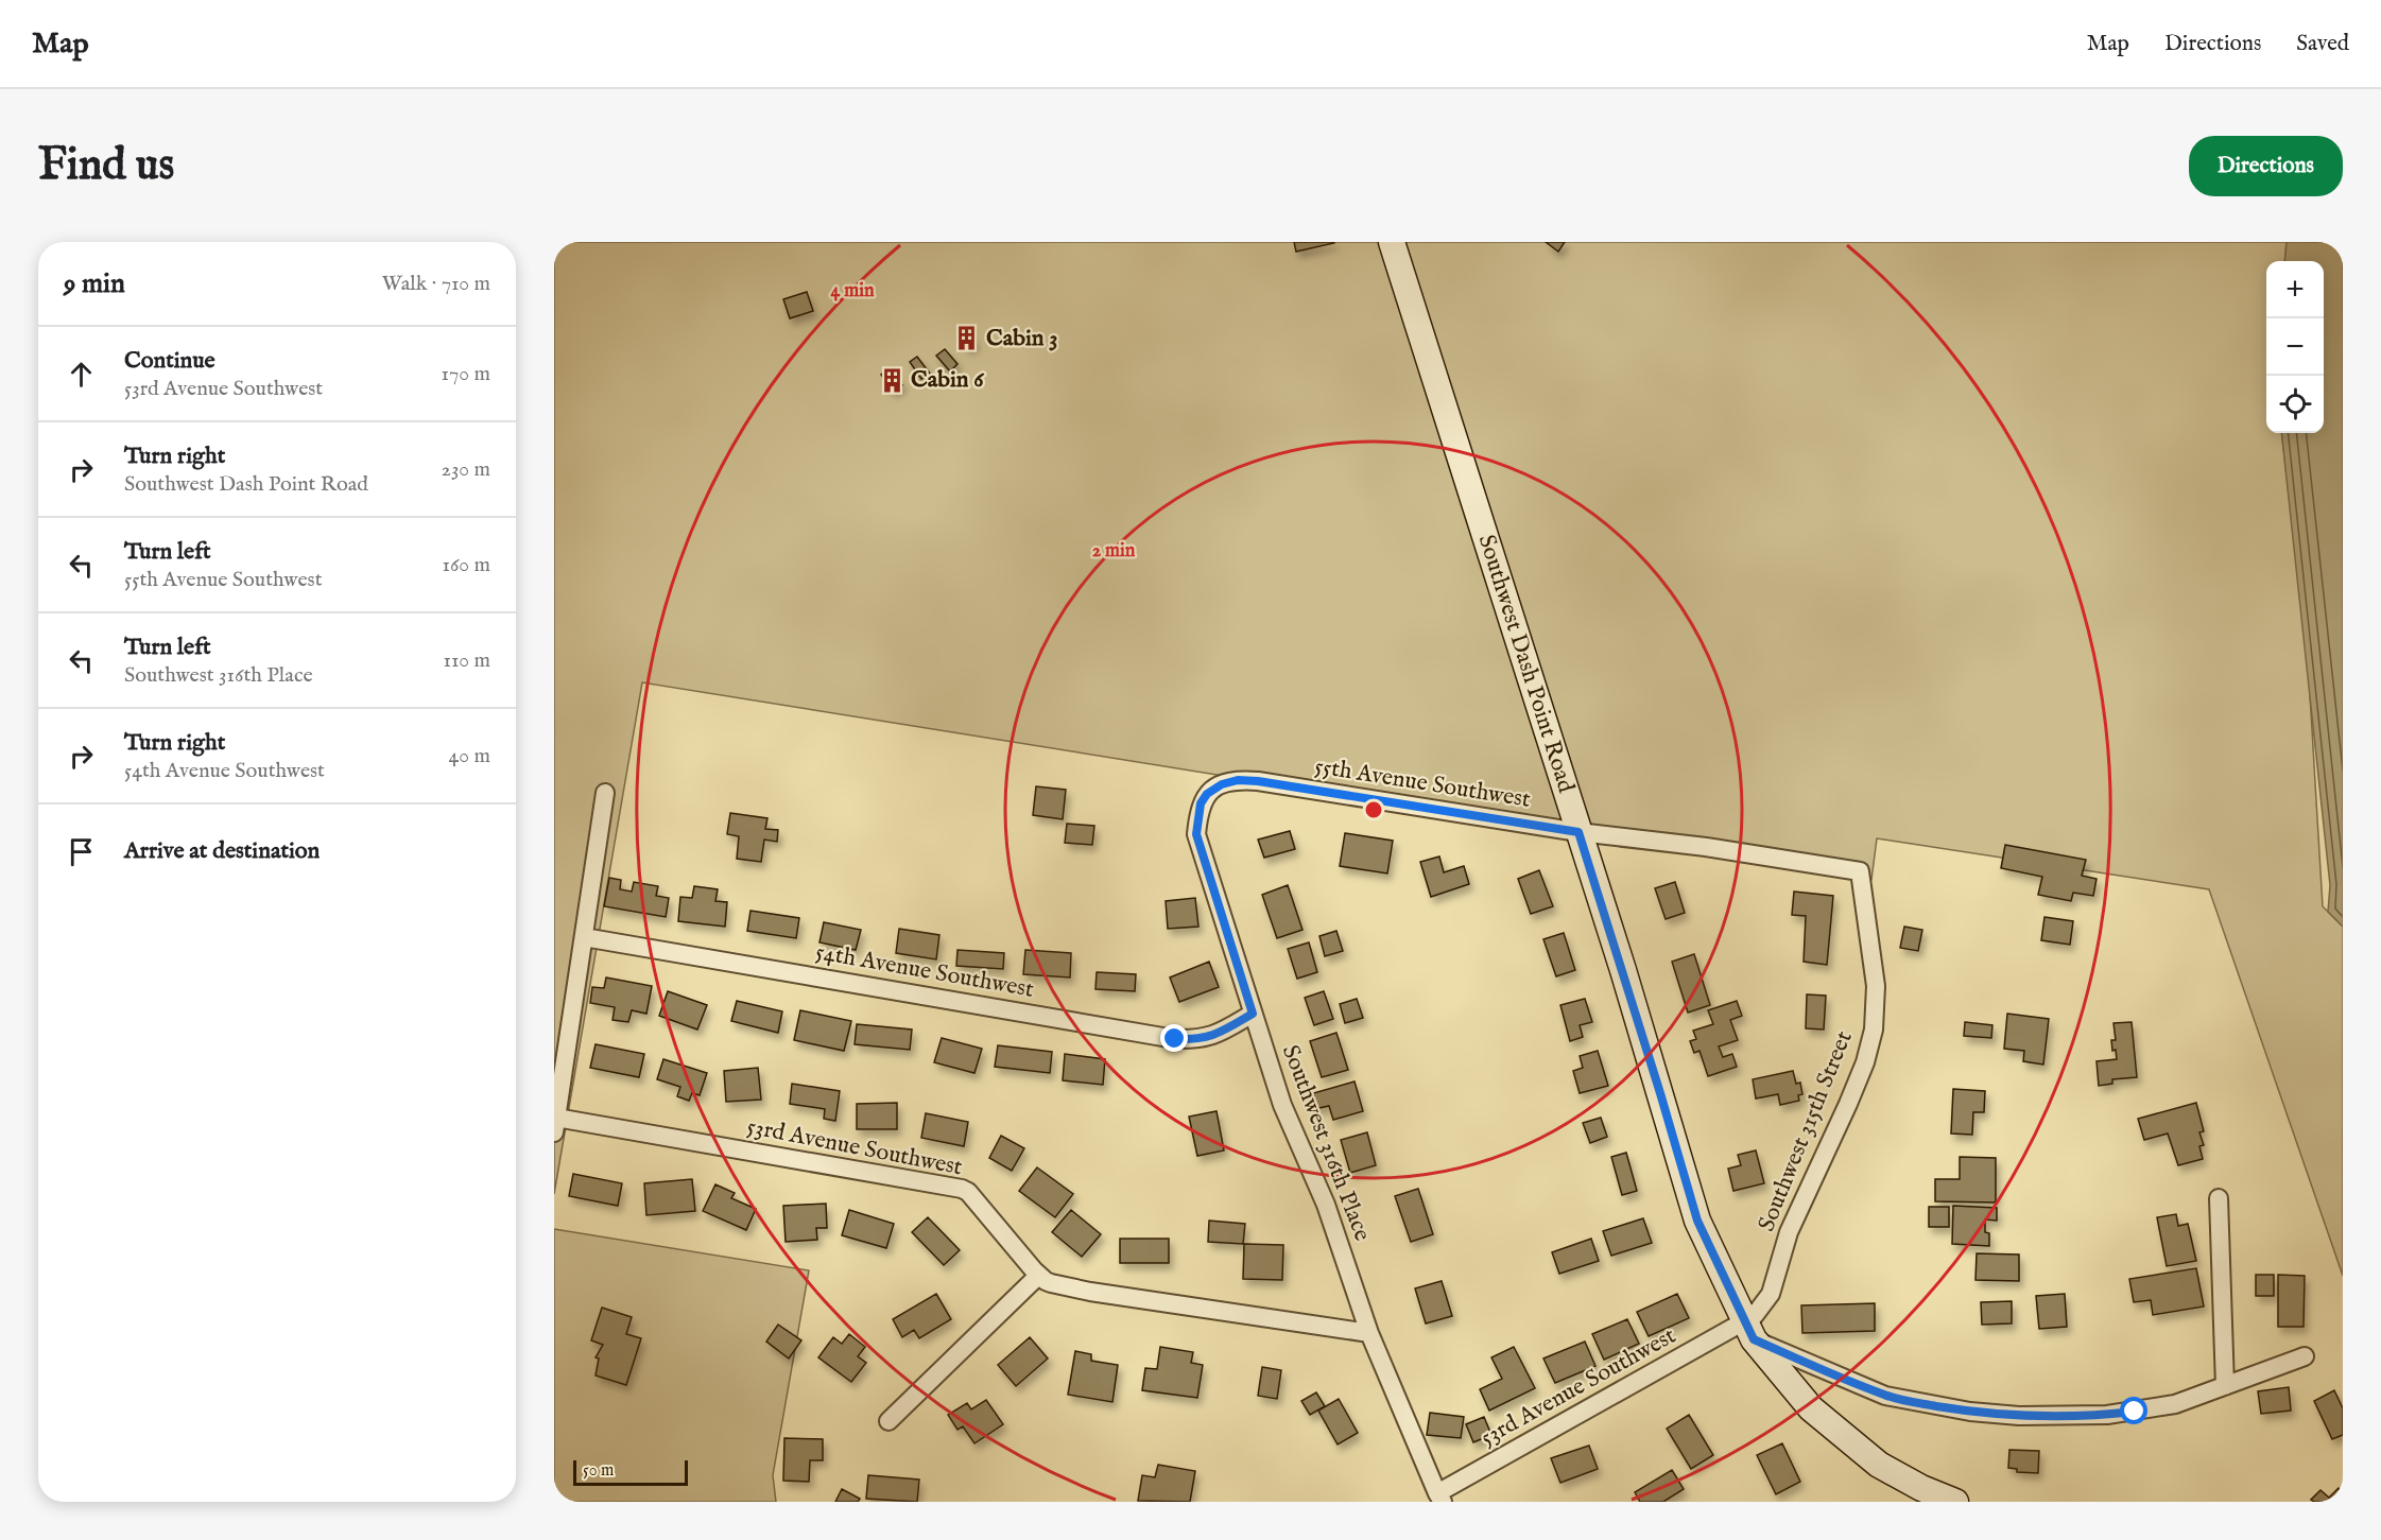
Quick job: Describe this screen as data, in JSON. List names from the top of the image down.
{
  "streets": {
    "main road": ["Southwest Dash Point Road"],
    "street": [
      "55th Avenue Southwest",
      "54th Avenue Southwest",
      "Southwest 315th Street",
      "Southwest 316th Place",
      "53rd Avenue Southwest"
    ]
  },
  "crossings": [
    ["Southwest Dash Point Road", "55th Avenue Southwest"],
    ["Southwest Dash Point Road", "Southwest 315th Street"],
    ["Southwest Dash Point Road", "53rd Avenue Southwest"],
    ["55th Avenue Southwest", "Southwest 315th Street"],
    ["55th Avenue Southwest", "Southwest 316th Place"],
    ["54th Avenue Southwest", "Southwest 316th Place"],
    ["Southwest 315th Street", "53rd Avenue Southwest"],
    ["Southwest 316th Place", "53rd Avenue Southwest"]
  ],
  "places": {
    "building": ["Cabin 3", "Cabin 6"]
  },
  "scale_bar": "50 m",
  "page": {
    "header": "Map",
    "nav": ["Map", "Directions", "Saved"],
    "buttons": "Directions",
    "title": "Find us",
    "heading": ["9 min", "Walk · 710 m"],
    "map_buttons": ["+", "−"],
    "list": [
      ["Continue", "53rd Avenue Southwest", "170 m"],
      ["Turn right", "Southwest Dash Point Road", "230 m"],
      ["Turn left", "55th Avenue Southwest", "160 m"],
      ["Turn left", "Southwest 316th Place", "110 m"],
      ["Turn right", "54th Avenue Southwest", "40 m"],
      "Arrive at destination"
    ],
    "scale": "50 m"
  },
  "rings": ["4 min", "2 min"]
}
